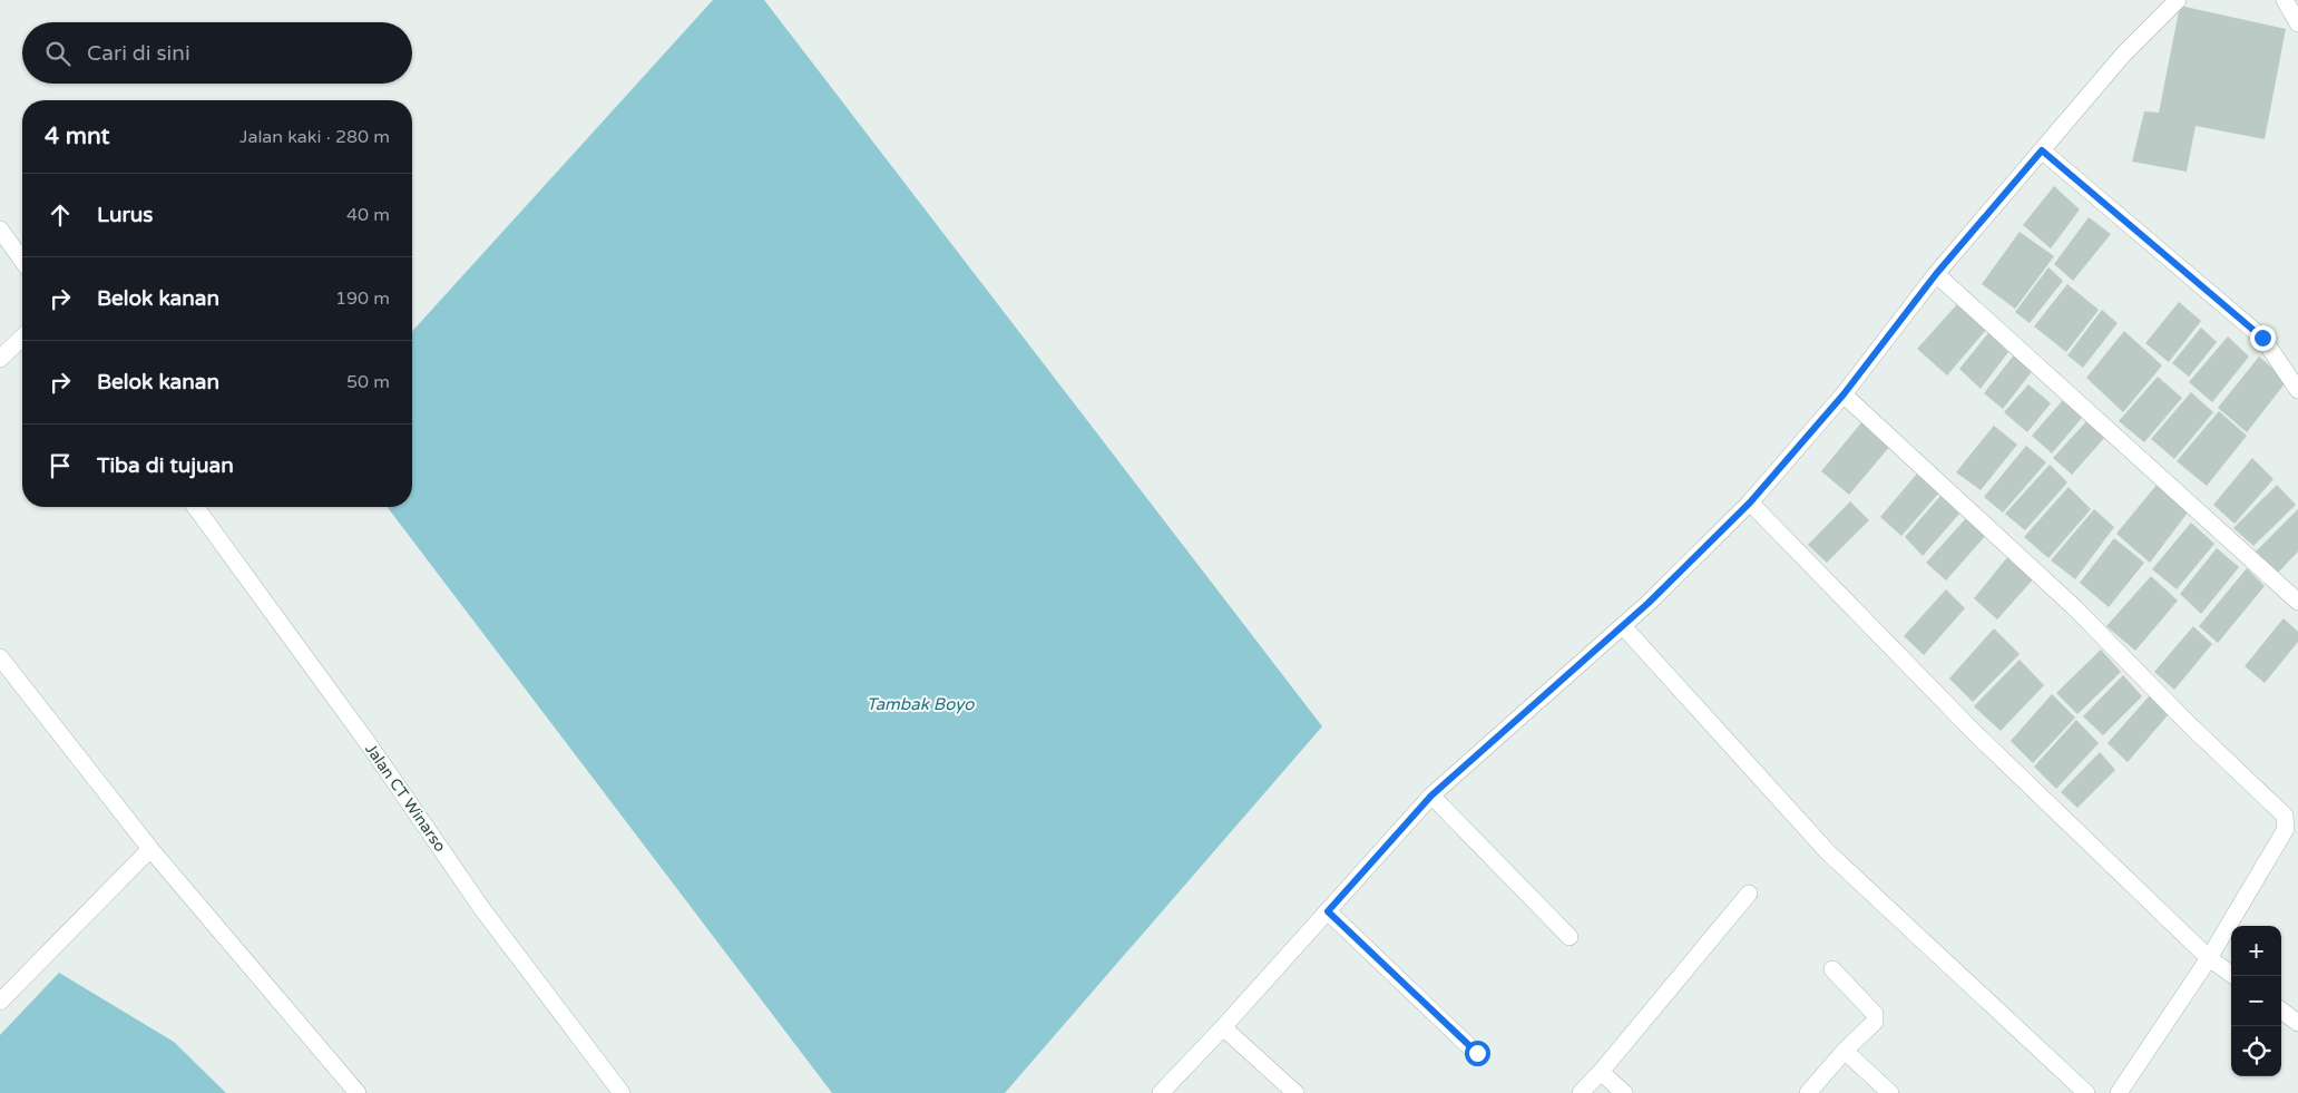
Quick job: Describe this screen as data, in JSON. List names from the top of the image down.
{
  "streets": {
    "street": ["Jalan CT Winarso"]
  },
  "water": ["Tambak Boyo"],
  "page": {
    "search": "Cari di sini",
    "heading": ["4 mnt", "Jalan kaki · 280 m"],
    "list": [
      ["Lurus", "40 m"],
      ["Belok kanan", "190 m"],
      ["Belok kanan", "50 m"],
      "Tiba di tujuan"
    ],
    "map_buttons": ["+", "−"]
  }
}
